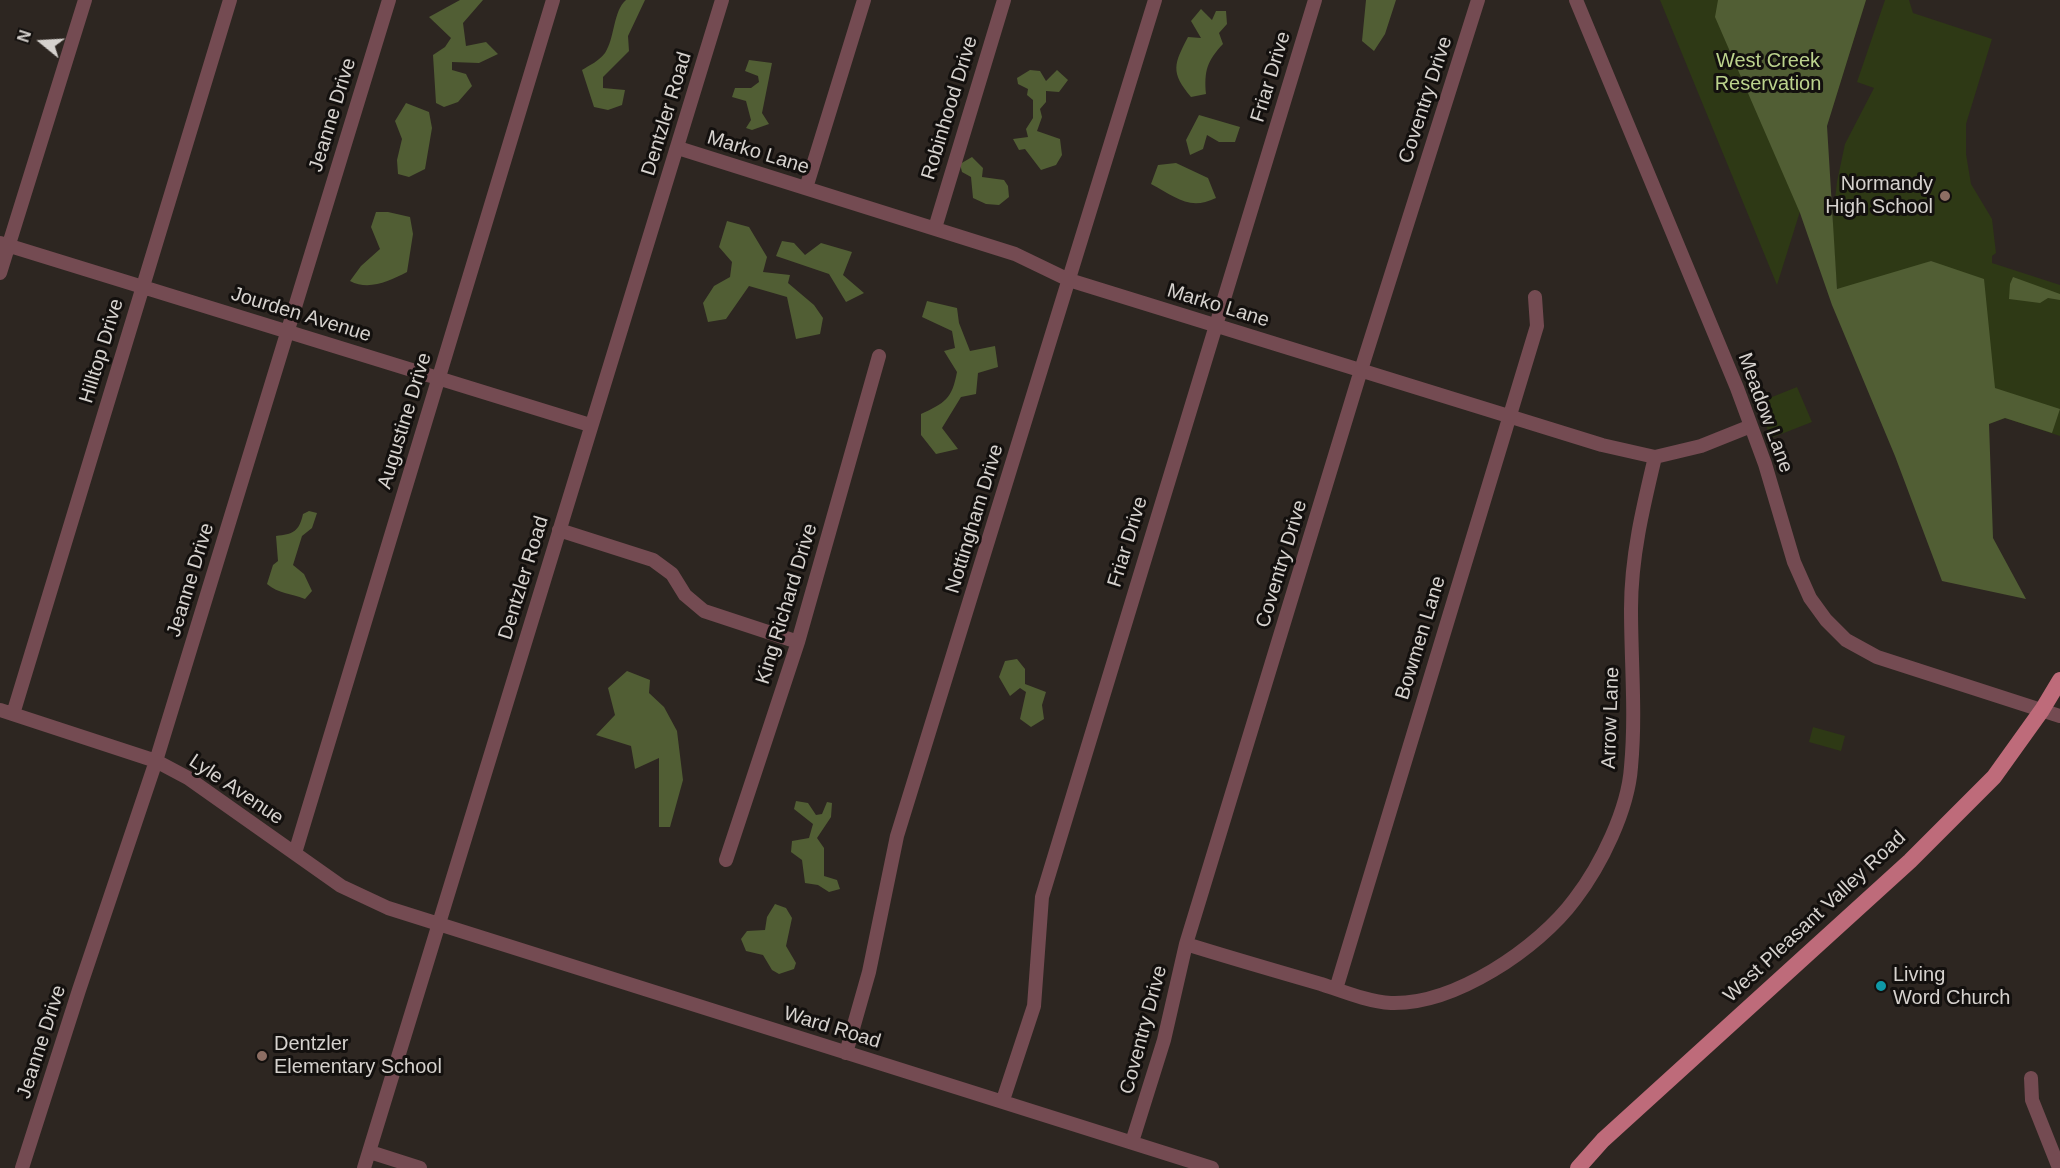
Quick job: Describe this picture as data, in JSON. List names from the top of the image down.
{
  "streets": {
    "main road": ["West Pleasant Valley Road"],
    "street": [
      "Friar Drive",
      "Coventry Drive",
      "Robinhood Drive",
      "Dentzler Road",
      "Jeanne Drive",
      "Marko Lane",
      "Jourden Avenue",
      "Hilltop Drive",
      "Meadow Lane",
      "Augustine Drive",
      "Nottingham Drive",
      "King Richard Drive",
      "Bowmen Lane",
      "Arrow Lane",
      "Lyle Avenue",
      "Ward Road"
    ]
  },
  "crossings": [
    ["Friar Drive", "Marko Lane"],
    ["Friar Drive", "Ward Road"],
    ["Coventry Drive", "Marko Lane"],
    ["Coventry Drive", "Arrow Lane"],
    ["Coventry Drive", "Ward Road"],
    ["Robinhood Drive", "Marko Lane"],
    ["Dentzler Road", "Marko Lane"],
    ["Dentzler Road", "Jourden Avenue"],
    ["Dentzler Road", "Lyle Avenue"],
    ["Dentzler Road", "Ward Road"],
    ["Jeanne Drive", "Jourden Avenue"],
    ["Jeanne Drive", "Lyle Avenue"],
    ["Marko Lane", "Meadow Lane"],
    ["Marko Lane", "Nottingham Drive"],
    ["Marko Lane", "Bowmen Lane"],
    ["Marko Lane", "Arrow Lane"],
    ["Jourden Avenue", "Hilltop Drive"],
    ["Jourden Avenue", "Augustine Drive"],
    ["Hilltop Drive", "Lyle Avenue"],
    ["Meadow Lane", "West Pleasant Valley Road"],
    ["Augustine Drive", "Lyle Avenue"],
    ["Nottingham Drive", "Ward Road"],
    ["Bowmen Lane", "Arrow Lane"],
    ["Lyle Avenue", "Ward Road"]
  ],
  "parks": ["West Creek Reservation"],
  "places": ["Normandy High School", "Living Word Church", "Dentzler Elementary School"],
  "north": "left"
}
